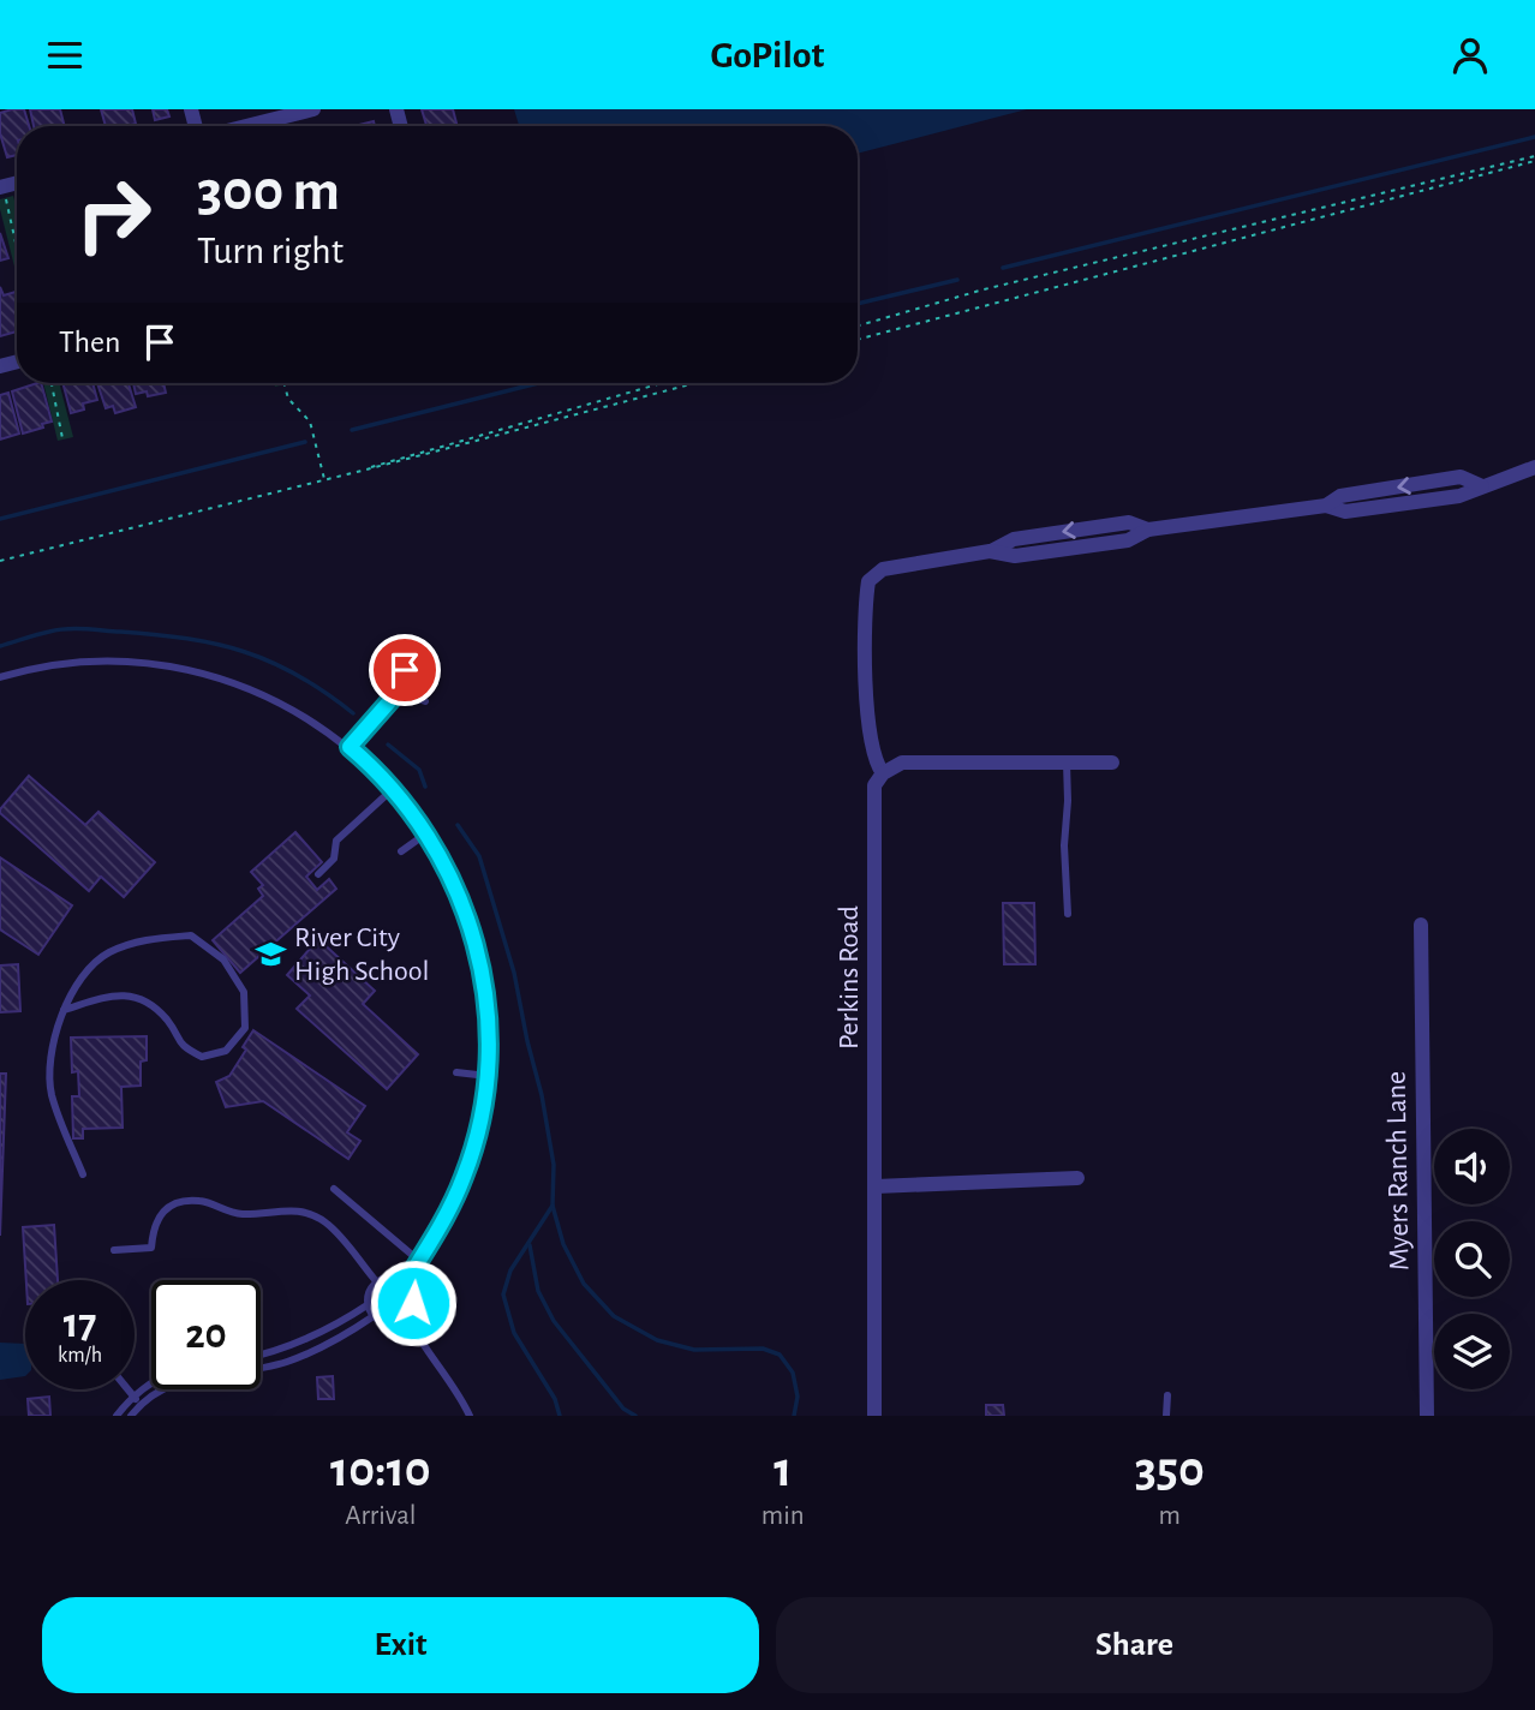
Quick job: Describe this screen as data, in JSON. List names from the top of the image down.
{
  "streets": {
    "street": ["Perkins Road", "Myers Ranch Lane"]
  },
  "places": {
    "school or university": ["River City High School"]
  },
  "page": {
    "header": "GoPilot",
    "turn": ["300 m", "Turn right"],
    "then": "Then",
    "speed": "17 km/h",
    "limit": "20",
    "eta": [
      "10:10",
      "Arrival",
      "1",
      "min",
      "350",
      "m"
    ],
    "buttons": ["Exit", "Share"]
  }
}
